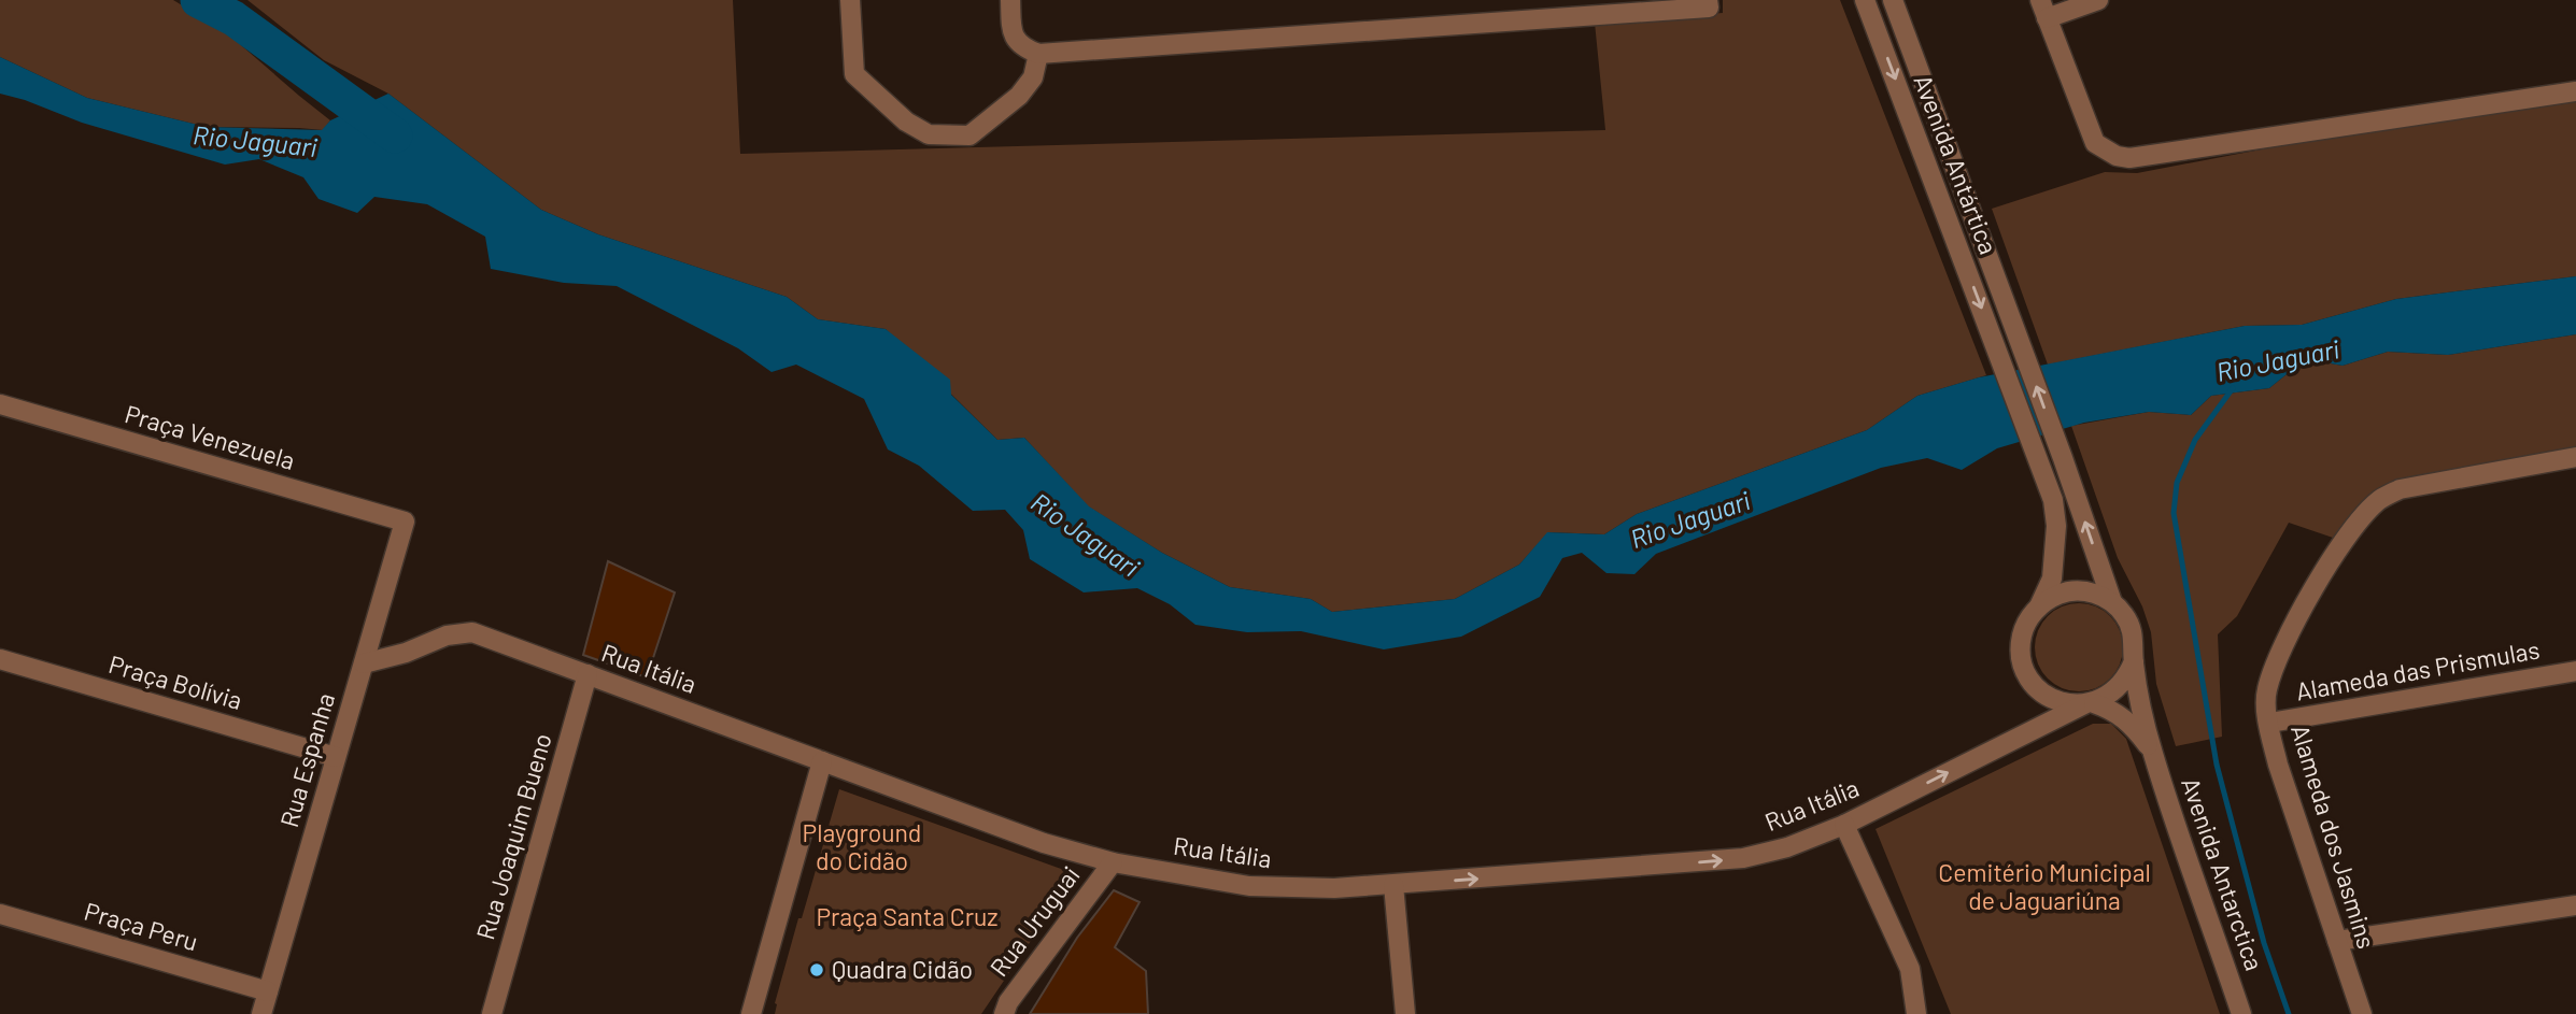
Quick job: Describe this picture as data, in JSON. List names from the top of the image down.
{
  "streets": {
    "street": [
      "Avenida Antártica",
      "Praça Venezuela",
      "Rua Itália",
      "Alameda das Prismulas",
      "Praça Bolívia",
      "Rua Espanha",
      "Rua Joaquim Bueno",
      "Alameda dos Jasmins",
      "Avenida Antarctica",
      "Rua Uruguai",
      "Praça Peru"
    ]
  },
  "crossings": [
    ["Avenida Antártica", "Rua Itália"],
    ["Avenida Antártica", "Avenida Antarctica"],
    ["Praça Venezuela", "Rua Espanha"],
    ["Rua Itália", "Rua Espanha"],
    ["Rua Itália", "Rua Joaquim Bueno"],
    ["Rua Itália", "Avenida Antarctica"],
    ["Rua Itália", "Rua Uruguai"],
    ["Alameda das Prismulas", "Alameda dos Jasmins"],
    ["Praça Bolívia", "Rua Espanha"],
    ["Rua Espanha", "Praça Peru"]
  ],
  "one_way": ["Rua Itália"],
  "water": ["Rio Jaguari"],
  "parks": ["Playground do Cidão", "Cemitério Municipal de Jaguariúna", "Praça Santa Cruz"],
  "places": ["Quadra Cidão"]
}
